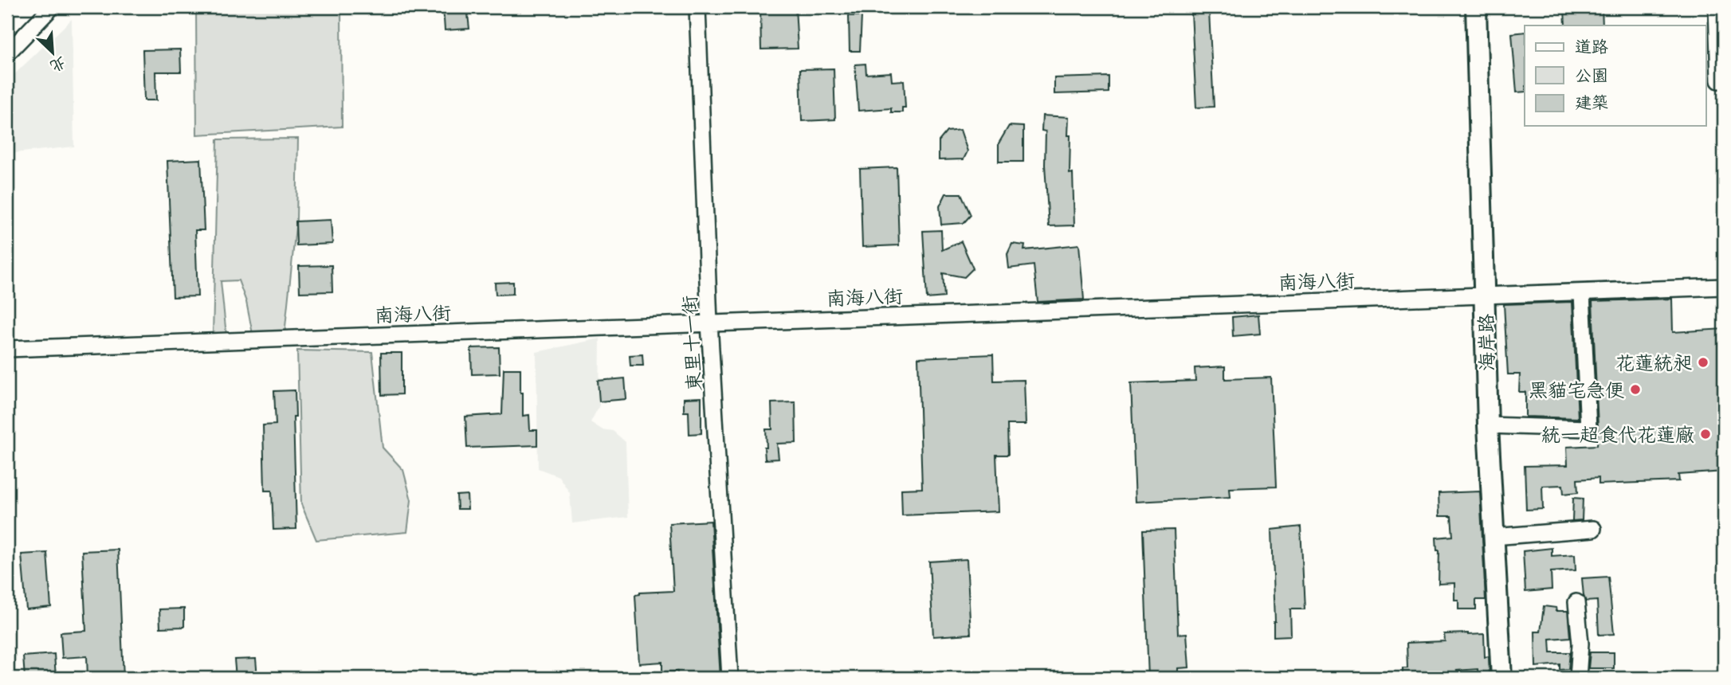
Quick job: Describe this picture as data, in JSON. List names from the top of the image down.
{
  "streets": {
    "main road": ["海岸路"],
    "street": ["南海八街", "東里十一街"]
  },
  "crossings": [
    ["南海八街", "海岸路"],
    ["南海八街", "東里十一街"]
  ],
  "places": ["花蓮統昶", "黑貓宅急便", "統一超食代花蓮廠"],
  "legend": ["道路", "公園", "建築"],
  "north": "bottom right"
}
